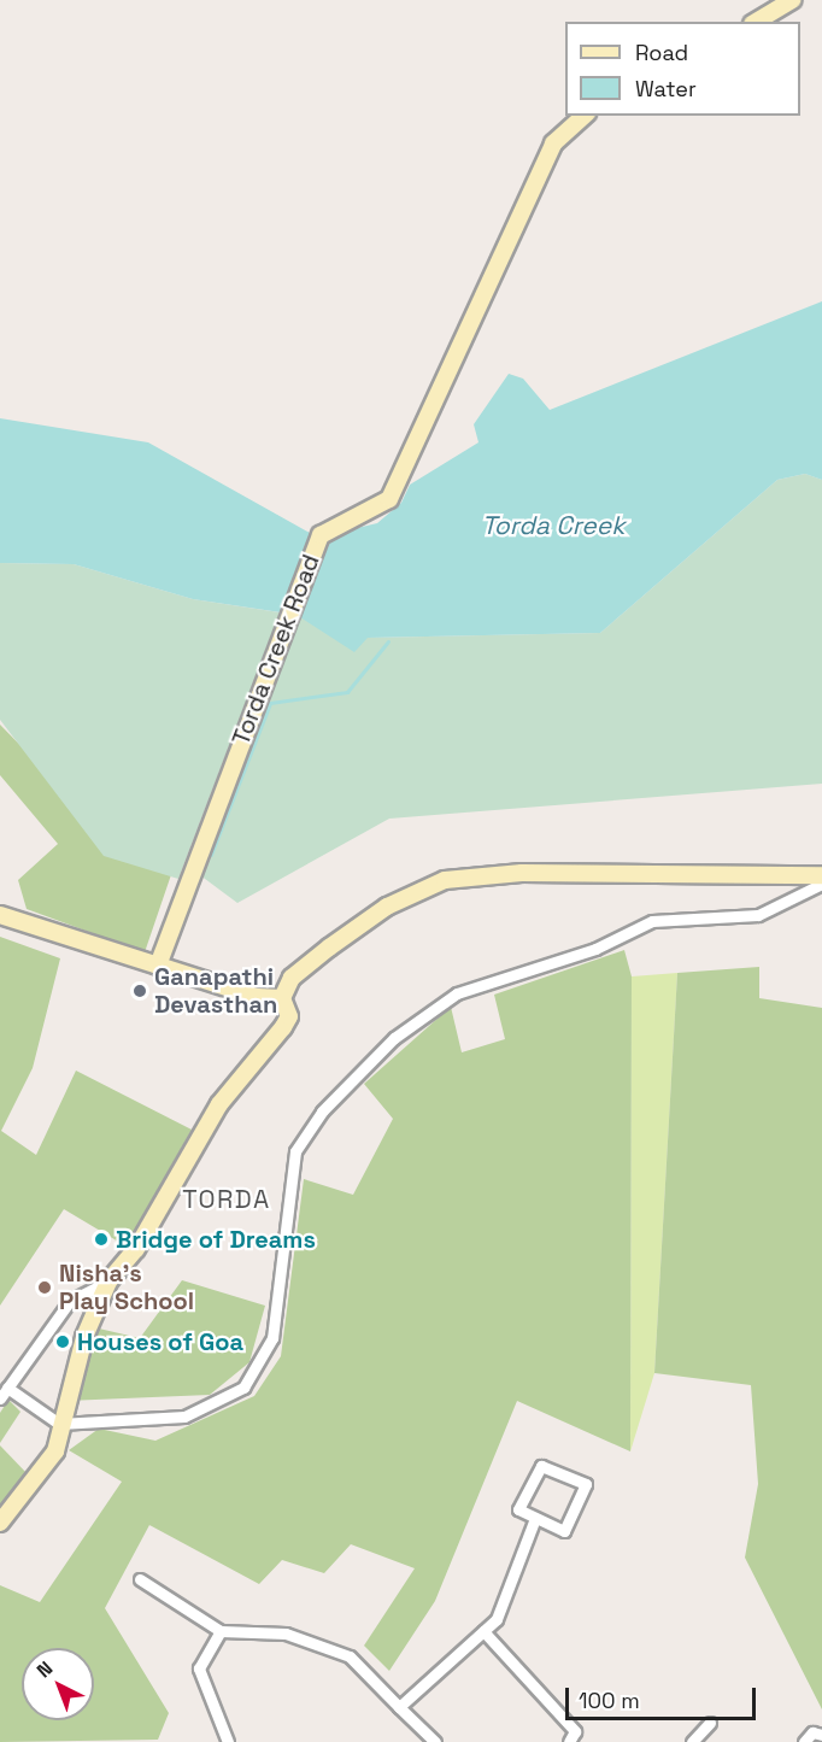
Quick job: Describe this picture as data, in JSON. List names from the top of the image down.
{
  "streets": {
    "street": ["Torda Creek Road"]
  },
  "districts": ["TORDA"],
  "water": ["Torda Creek"],
  "places": [
    "Ganapathi Devasthan",
    "Bridge of Dreams",
    "Nisha's Play School",
    "Houses of Goa"
  ],
  "legend": ["Road", "Water"],
  "scale_bar": "100 m",
  "north": "top left"
}
